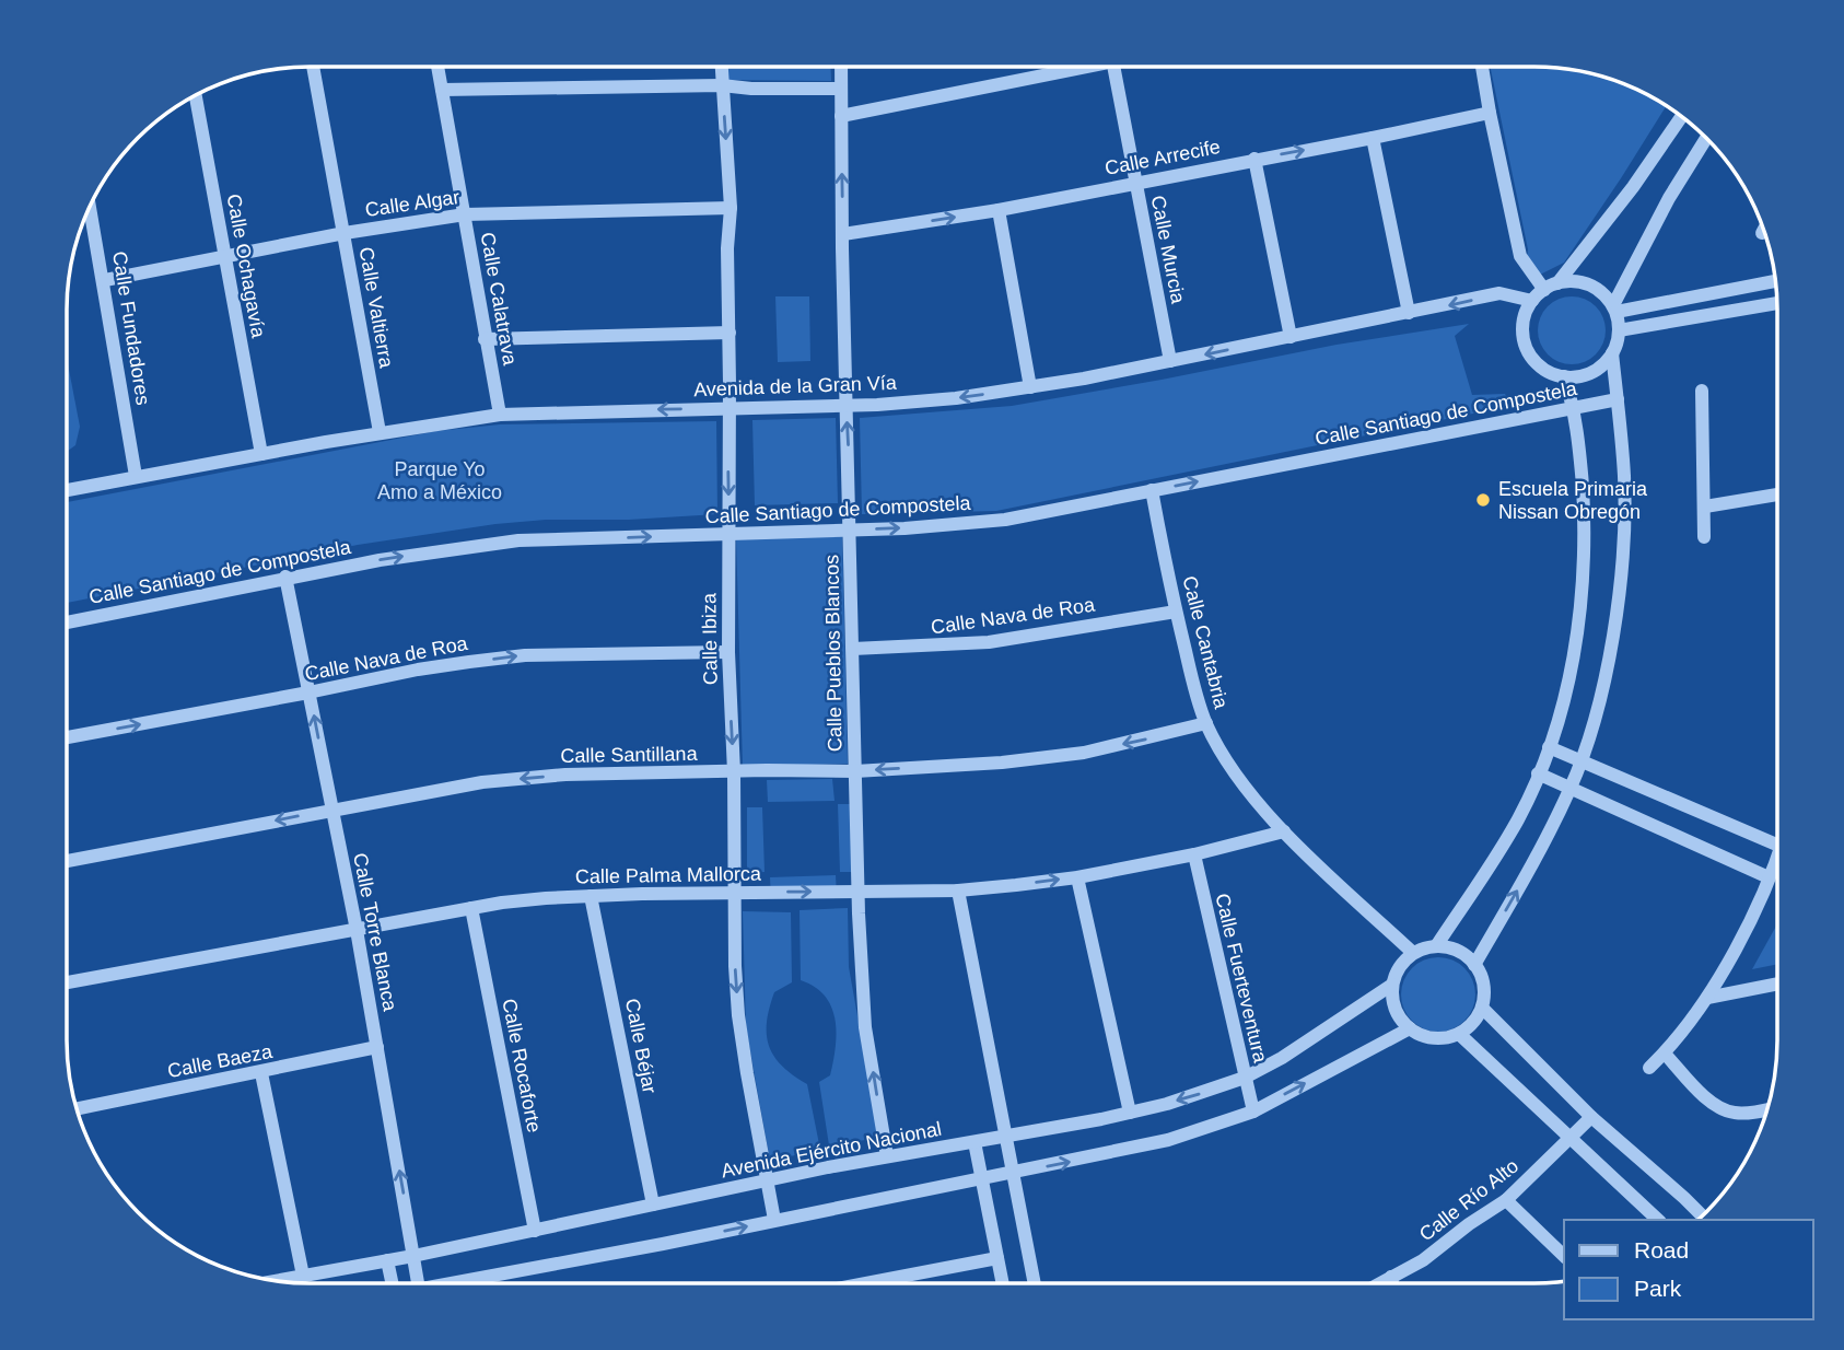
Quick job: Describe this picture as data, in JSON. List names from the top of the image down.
{
  "streets": {
    "street": [
      "Calle Arrecife",
      "Calle Algar",
      "Calle Murcia",
      "Calle Ochagavía",
      "Calle Calatrava",
      "Calle Valtierra",
      "Calle Fundadores",
      "Avenida de la Gran Vía",
      "Calle Santiago de Compostela",
      "Calle Nava de Roa",
      "Calle Ibiza",
      "Calle Cantabria",
      "Calle Pueblos Blancos",
      "Calle Santillana",
      "Calle Palma Mallorca",
      "Calle Torre Blanca",
      "Calle Fuerteventura",
      "Calle Béjar",
      "Calle Baeza",
      "Calle Rocaforte",
      "Avenida Ejército Nacional",
      "Calle Río Alto"
    ]
  },
  "crossings": [
    ["Calle Arrecife", "Calle Murcia"],
    ["Calle Arrecife", "Calle Pueblos Blancos"],
    ["Calle Algar", "Calle Ochagavía"],
    ["Calle Algar", "Calle Calatrava"],
    ["Calle Algar", "Calle Valtierra"],
    ["Calle Algar", "Calle Fundadores"],
    ["Calle Algar", "Calle Ibiza"],
    ["Calle Murcia", "Avenida de la Gran Vía"],
    ["Calle Ochagavía", "Avenida de la Gran Vía"],
    ["Calle Calatrava", "Avenida de la Gran Vía"],
    ["Calle Valtierra", "Avenida de la Gran Vía"],
    ["Calle Fundadores", "Avenida de la Gran Vía"],
    ["Avenida de la Gran Vía", "Calle Ibiza"],
    ["Avenida de la Gran Vía", "Calle Pueblos Blancos"],
    ["Calle Santiago de Compostela", "Calle Ibiza"],
    ["Calle Santiago de Compostela", "Calle Cantabria"],
    ["Calle Santiago de Compostela", "Calle Pueblos Blancos"],
    ["Calle Santiago de Compostela", "Calle Torre Blanca"],
    ["Calle Nava de Roa", "Calle Ibiza"],
    ["Calle Nava de Roa", "Calle Cantabria"],
    ["Calle Nava de Roa", "Calle Pueblos Blancos"],
    ["Calle Nava de Roa", "Calle Torre Blanca"],
    ["Calle Ibiza", "Calle Santillana"],
    ["Calle Ibiza", "Calle Palma Mallorca"],
    ["Calle Ibiza", "Avenida Ejército Nacional"],
    ["Calle Cantabria", "Calle Santillana"],
    ["Calle Cantabria", "Calle Palma Mallorca"],
    ["Calle Cantabria", "Avenida Ejército Nacional"],
    ["Calle Pueblos Blancos", "Calle Santillana"],
    ["Calle Pueblos Blancos", "Calle Palma Mallorca"],
    ["Calle Pueblos Blancos", "Avenida Ejército Nacional"],
    ["Calle Santillana", "Calle Torre Blanca"],
    ["Calle Palma Mallorca", "Calle Torre Blanca"],
    ["Calle Palma Mallorca", "Calle Fuerteventura"],
    ["Calle Palma Mallorca", "Calle Béjar"],
    ["Calle Palma Mallorca", "Calle Rocaforte"],
    ["Calle Torre Blanca", "Calle Baeza"],
    ["Calle Torre Blanca", "Avenida Ejército Nacional"],
    ["Calle Fuerteventura", "Avenida Ejército Nacional"],
    ["Calle Béjar", "Avenida Ejército Nacional"],
    ["Calle Rocaforte", "Avenida Ejército Nacional"]
  ],
  "one_way": [
    "Calle Arrecife",
    "Calle Santiago de Compostela",
    "Calle Nava de Roa",
    "Calle Ibiza",
    "Calle Santillana"
  ],
  "parks": ["Parque Yo Amo a México"],
  "places": ["Escuela Primaria Nissan Obregón"],
  "legend": ["Road", "Park"]
}
